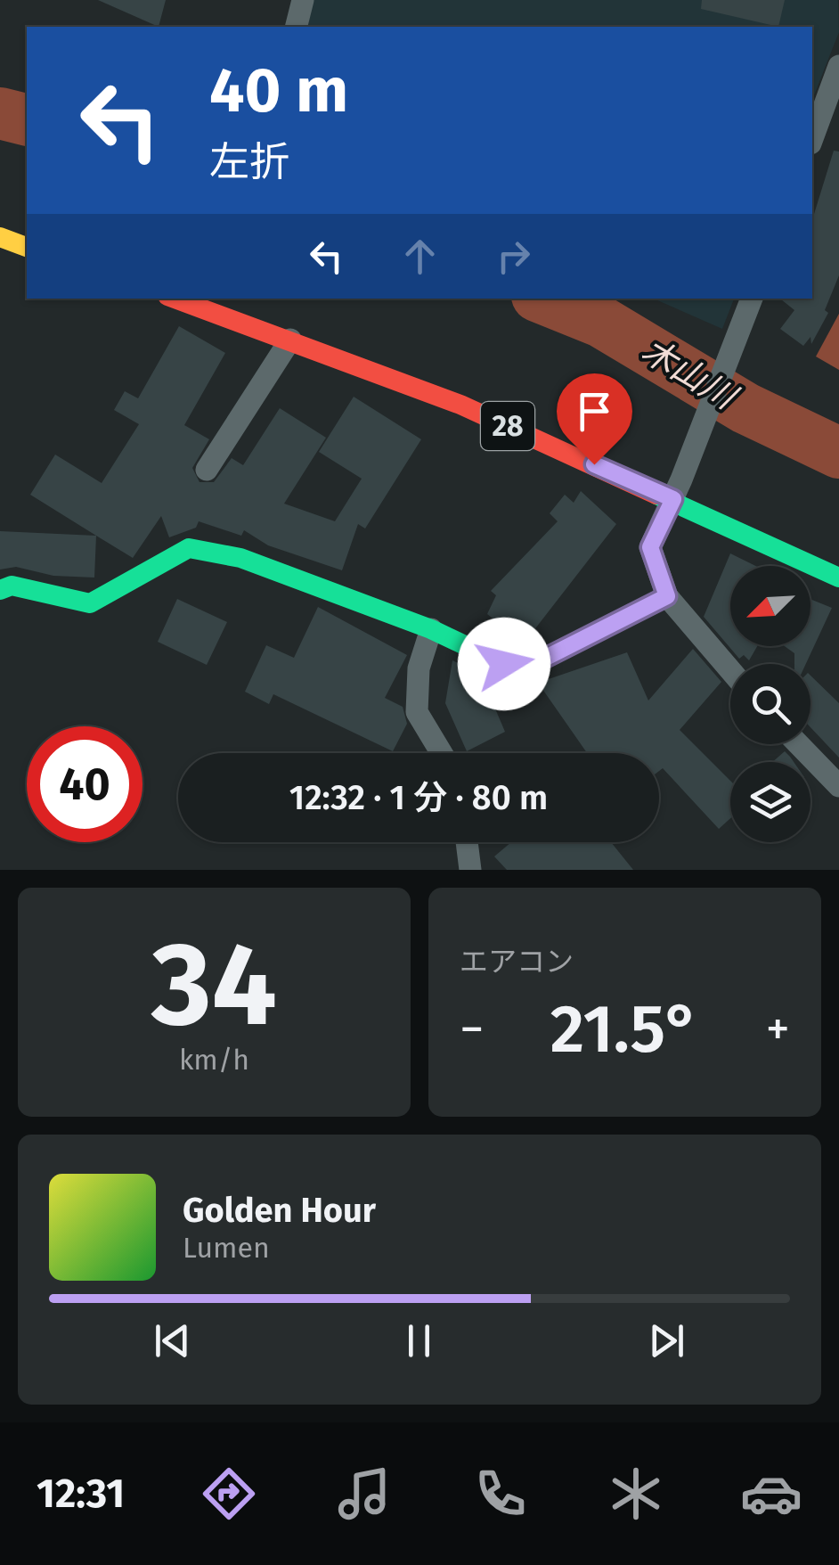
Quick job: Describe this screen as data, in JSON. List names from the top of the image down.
{
  "streets": {
    "main road": ["28"]
  },
  "water": ["木山川"],
  "north": "bottom left",
  "page": {
    "turn": ["40 m", "左折"],
    "limit": "40",
    "trip": "12:32 · 1 分 · 80 m",
    "tile": [
      ["34", "km/h"],
      "エアコン"
    ],
    "heat": ["−", "21.5°", "+"],
    "song": ["Golden Hour", "Lumen"],
    "tabs": "12:31"
  }
}
